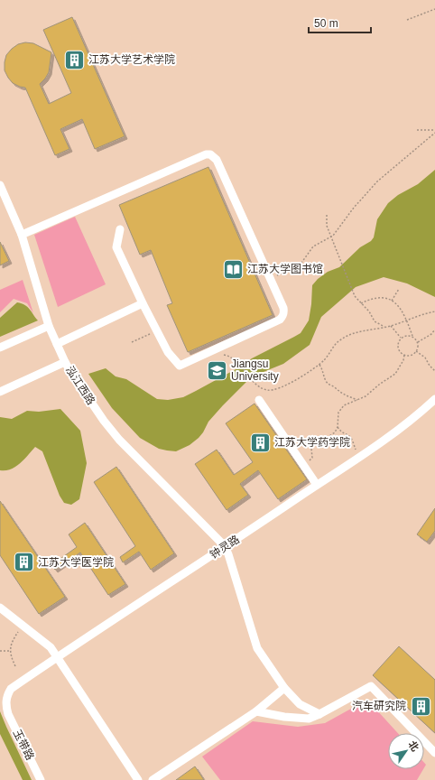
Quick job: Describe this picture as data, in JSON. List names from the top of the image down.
{
  "streets": {
    "lane": ["泓江西路", "钟灵路", "玉带路"]
  },
  "crossings": [
    ["泓江西路", "钟灵路"],
    ["钟灵路", "玉带路"]
  ],
  "places": {
    "building": [
      "江苏大学艺术学院",
      "江苏大学药学院",
      "江苏大学医学院",
      "汽车研究院"
    ],
    "library": ["江苏大学图书馆"],
    "school or university": ["Jiangsu University"]
  },
  "scale_bar": "50 m",
  "north": "top right"
}
